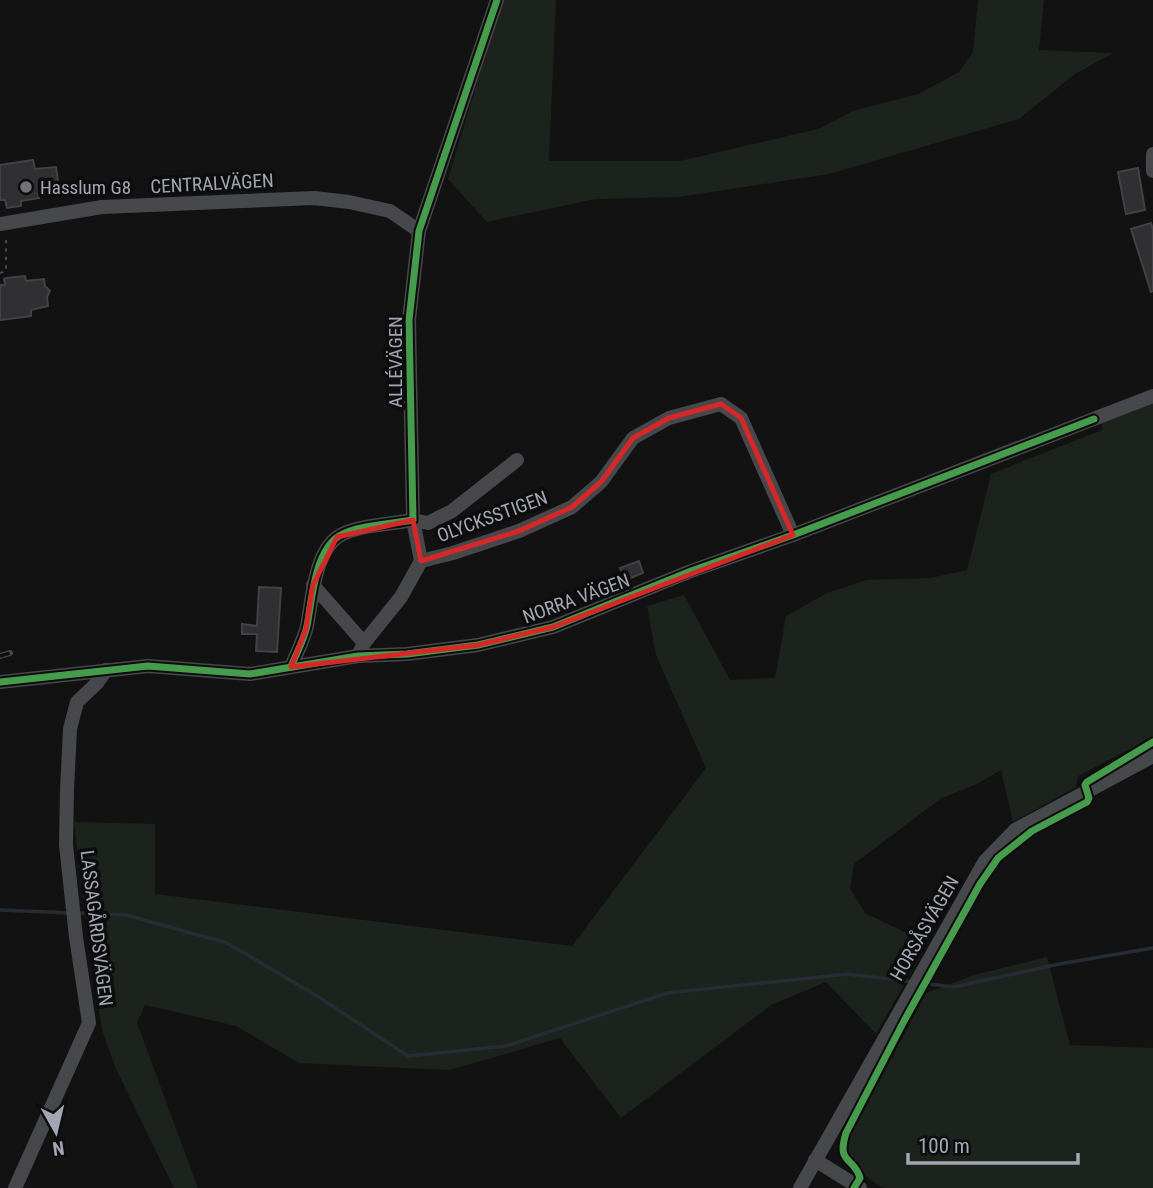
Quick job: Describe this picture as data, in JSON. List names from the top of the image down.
{
  "streets": {
    "street": [
      "CENTRALVÄGEN",
      "ALLÉVÄGEN",
      "OLYCKSSTIGEN",
      "NORRA VÄGEN",
      "LASSAGÅRDSVÄGEN",
      "HORSÅSVÄGEN"
    ]
  },
  "crossings": [
    ["CENTRALVÄGEN", "ALLÉVÄGEN"],
    ["ALLÉVÄGEN", "OLYCKSSTIGEN"],
    ["OLYCKSSTIGEN", "NORRA VÄGEN"],
    ["NORRA VÄGEN", "LASSAGÅRDSVÄGEN"]
  ],
  "places": ["Hasslum G8"],
  "scale_bar": "100 m",
  "north": "bottom"
}
